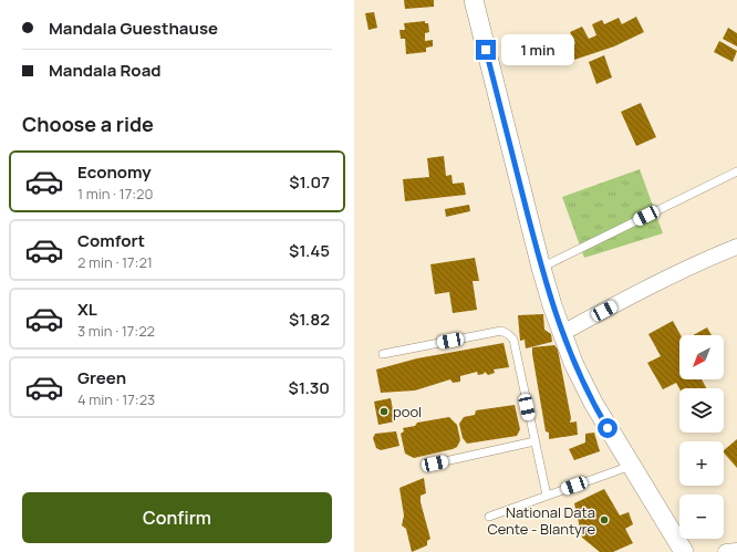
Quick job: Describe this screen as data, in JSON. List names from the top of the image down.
{
  "places": ["pool", "National Data Cente - Blantyre"],
  "north": "bottom left",
  "page": {
    "banner": ["Mandala Guesthause", "Mandala Road"],
    "bubble": "1 min",
    "heading": "Choose a ride",
    "list": [
      {
        "name": "Economy",
        "note": "1 min · 17:20",
        "value": "$1.07"
      },
      {
        "name": "Comfort",
        "note": "2 min · 17:21",
        "value": "$1.45"
      },
      {
        "name": "XL",
        "note": "3 min · 17:22",
        "value": "$1.82"
      },
      {
        "name": "Green",
        "note": "4 min · 17:23",
        "value": "$1.30"
      }
    ],
    "map_buttons": ["+", "−"],
    "buttons": "Confirm"
  }
}
